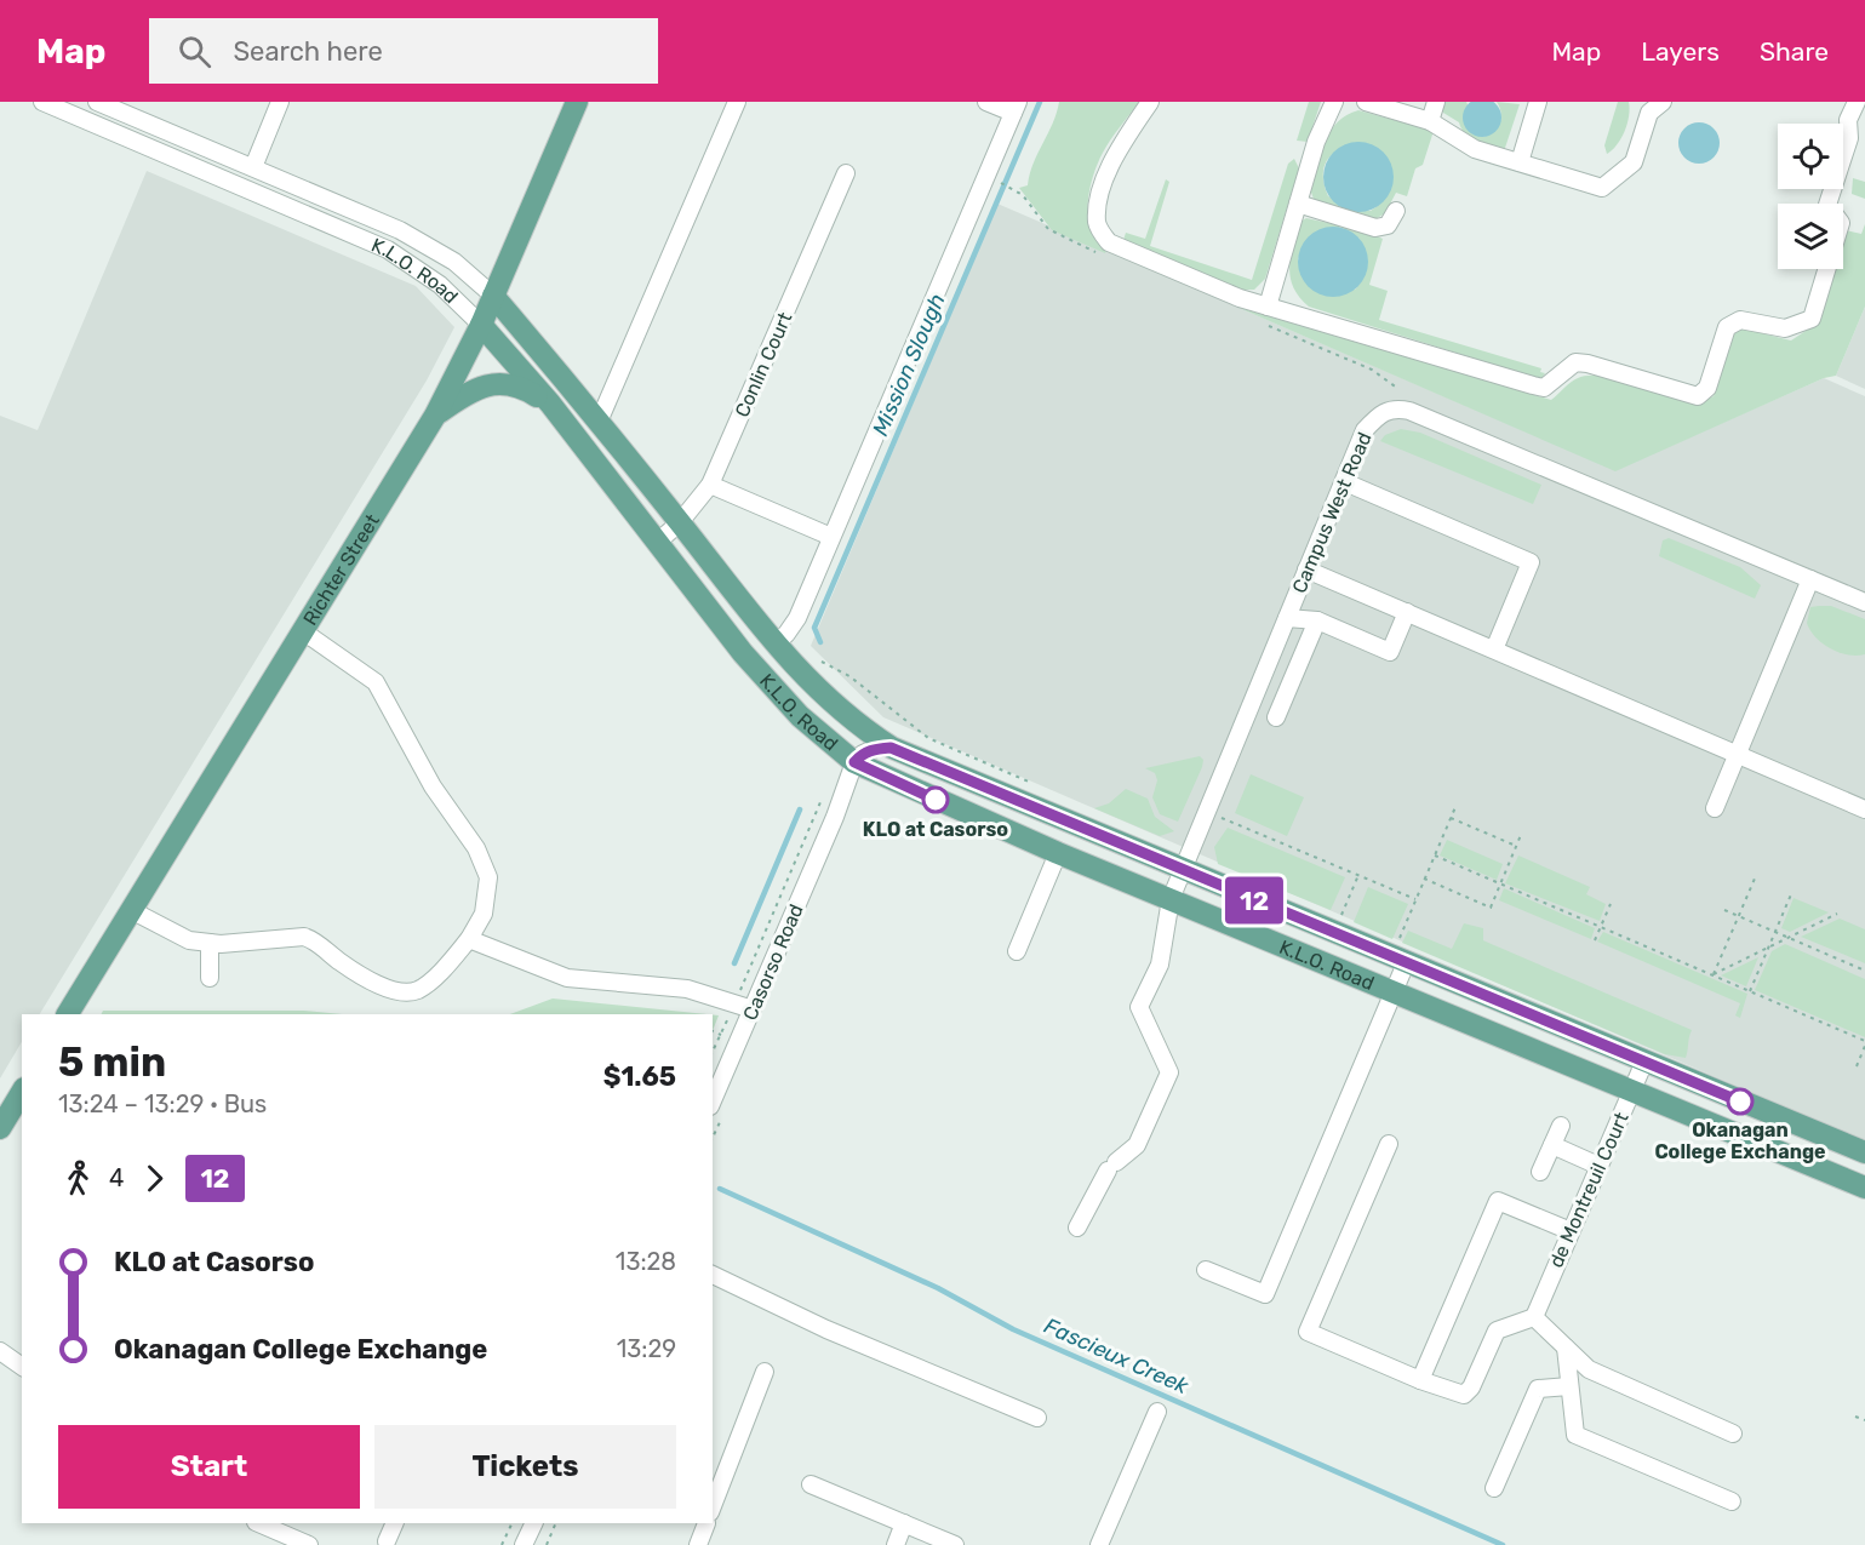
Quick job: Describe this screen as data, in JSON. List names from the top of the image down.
{
  "streets": {
    "main road": ["K.L.O. Road", "Richter Street"],
    "street": [
      "Conlin Court",
      "Campus West Road",
      "Casorso Road",
      "de Montreuil Court"
    ]
  },
  "crossings": [
    ["K.L.O. Road", "Conlin Court"],
    ["K.L.O. Road", "Campus West Road"],
    ["K.L.O. Road", "Richter Street"],
    ["K.L.O. Road", "Casorso Road"],
    ["K.L.O. Road", "de Montreuil Court"]
  ],
  "water": ["Mission Slough", "Fascieux Creek"],
  "places": ["KLO at Casorso", "Okanagan College Exchange"],
  "lines": ["bus line 12"],
  "page": {
    "header": "Map",
    "search": "Search here",
    "nav": ["Map", "Layers", "Share"],
    "on_map": "12",
    "heading": ["5 min", "13:24 – 13:29 · Bus", "$1.65"],
    "legs": ["4", "12"],
    "list": [
      {
        "name": "KLO at Casorso",
        "value": "13:28"
      },
      {
        "name": "Okanagan College Exchange",
        "value": "13:29"
      }
    ],
    "buttons": ["Start", "Tickets"]
  }
}
